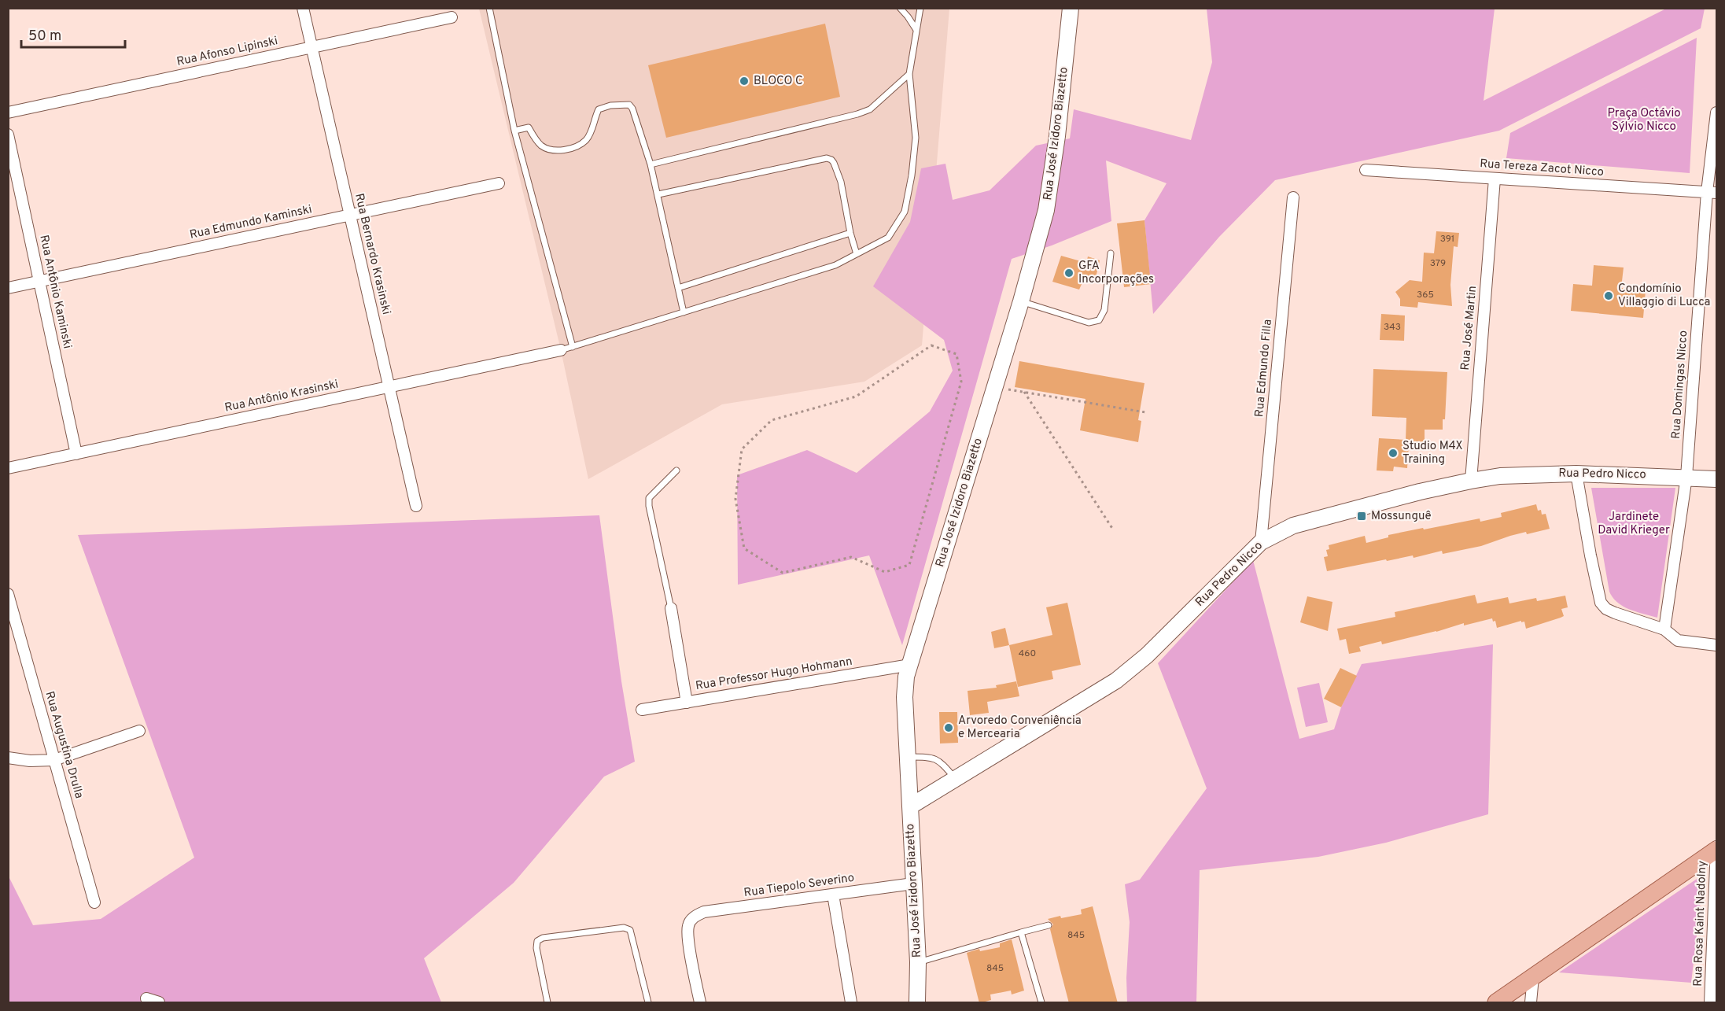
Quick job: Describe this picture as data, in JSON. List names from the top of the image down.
{
  "streets": {
    "street": [
      "Rua Afonso Lipinski",
      "Rua José Izidoro Biazetto",
      "Rua Tereza Zacot Nicco",
      "Rua Edmundo Kaminski",
      "Rua Bernardo Krasinski",
      "Rua Antônio Kaminski",
      "Rua José Martin",
      "Rua Edmundo Filla",
      "Rua Domingas Nicco",
      "Rua Antônio Krasinski",
      "Rua Pedro Nicco",
      "Rua Professor Hugo Hohmann",
      "Rua Augustina Drulla",
      "Rua Tiepolo Severino",
      "Rua Rosa Kaint Nadolny"
    ]
  },
  "crossings": [
    ["Rua Afonso Lipinski", "Rua Bernardo Krasinski"],
    ["Rua José Izidoro Biazetto", "Rua Pedro Nicco"],
    ["Rua José Izidoro Biazetto", "Rua Professor Hugo Hohmann"],
    ["Rua José Izidoro Biazetto", "Rua Tiepolo Severino"],
    ["Rua Tereza Zacot Nicco", "Rua José Martin"],
    ["Rua Tereza Zacot Nicco", "Rua Domingas Nicco"],
    ["Rua Edmundo Kaminski", "Rua Bernardo Krasinski"],
    ["Rua Edmundo Kaminski", "Rua Antônio Kaminski"],
    ["Rua Bernardo Krasinski", "Rua Antônio Krasinski"],
    ["Rua Antônio Kaminski", "Rua Antônio Krasinski"],
    ["Rua José Martin", "Rua Pedro Nicco"],
    ["Rua Edmundo Filla", "Rua Pedro Nicco"],
    ["Rua Domingas Nicco", "Rua Pedro Nicco"]
  ],
  "parks": ["Praça Octávio Sýlvio Nicco", "Jardinete David Krieger"],
  "places": {
    "other": [
      "BLOCO C",
      "GFA Incorporações",
      "Condomínio Villaggio di Lucca",
      "Studio M4X Training",
      "Arvoredo Conveniência e Mercearia"
    ],
    "transit": ["Mossunguê"]
  },
  "house_numbers": [
    "391",
    "379",
    "365",
    "343",
    "460",
    "845",
    "845"
  ],
  "scale_bar": "50 m"
}
